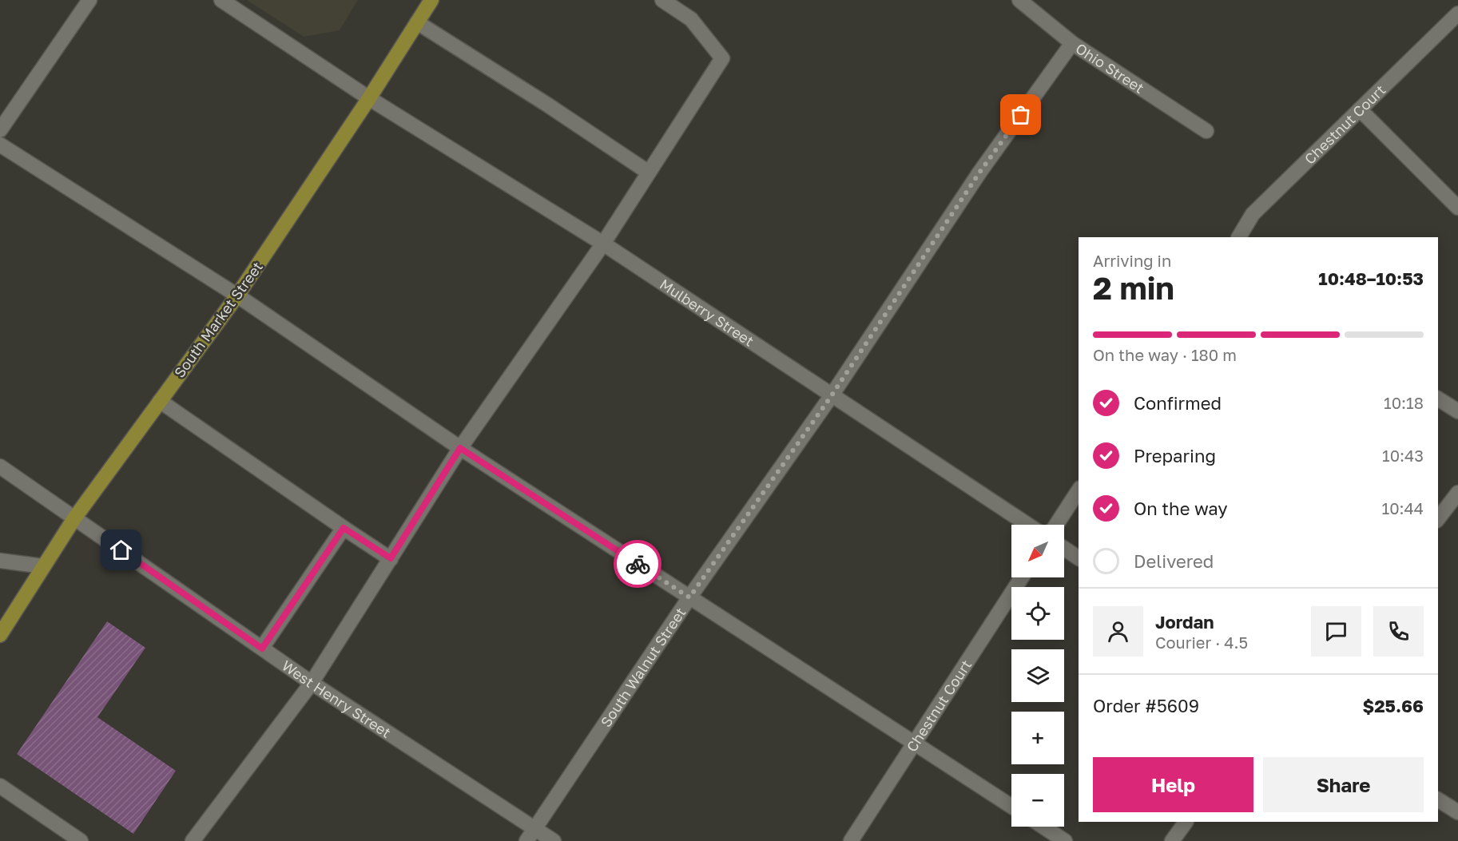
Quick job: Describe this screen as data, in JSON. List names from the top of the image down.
{
  "streets": {
    "main road": ["South Market Street"],
    "street": [
      "Ohio Street",
      "Chestnut Court",
      "Mulberry Street",
      "South Walnut Street",
      "West Henry Street"
    ]
  },
  "crossings": [
    ["Ohio Street", "South Walnut Street"],
    ["Mulberry Street", "South Market Street"],
    ["Mulberry Street", "South Walnut Street"],
    ["South Market Street", "West Henry Street"],
    ["South Walnut Street", "West Henry Street"]
  ],
  "north": "bottom left",
  "page": {
    "heading": ["2 min", "Arriving in", "10:48–10:53"],
    "panel": [
      "Jordan",
      "Courier · 4.5",
      "Order #5609",
      "$25.66"
    ],
    "bar": "On the way · 180 m",
    "list": [
      ["Confirmed", "10:18"],
      ["Preparing", "10:43"],
      ["On the way", "10:44"],
      "Delivered"
    ],
    "map_buttons": ["+", "−"],
    "buttons": ["Help", "Share"]
  }
}
